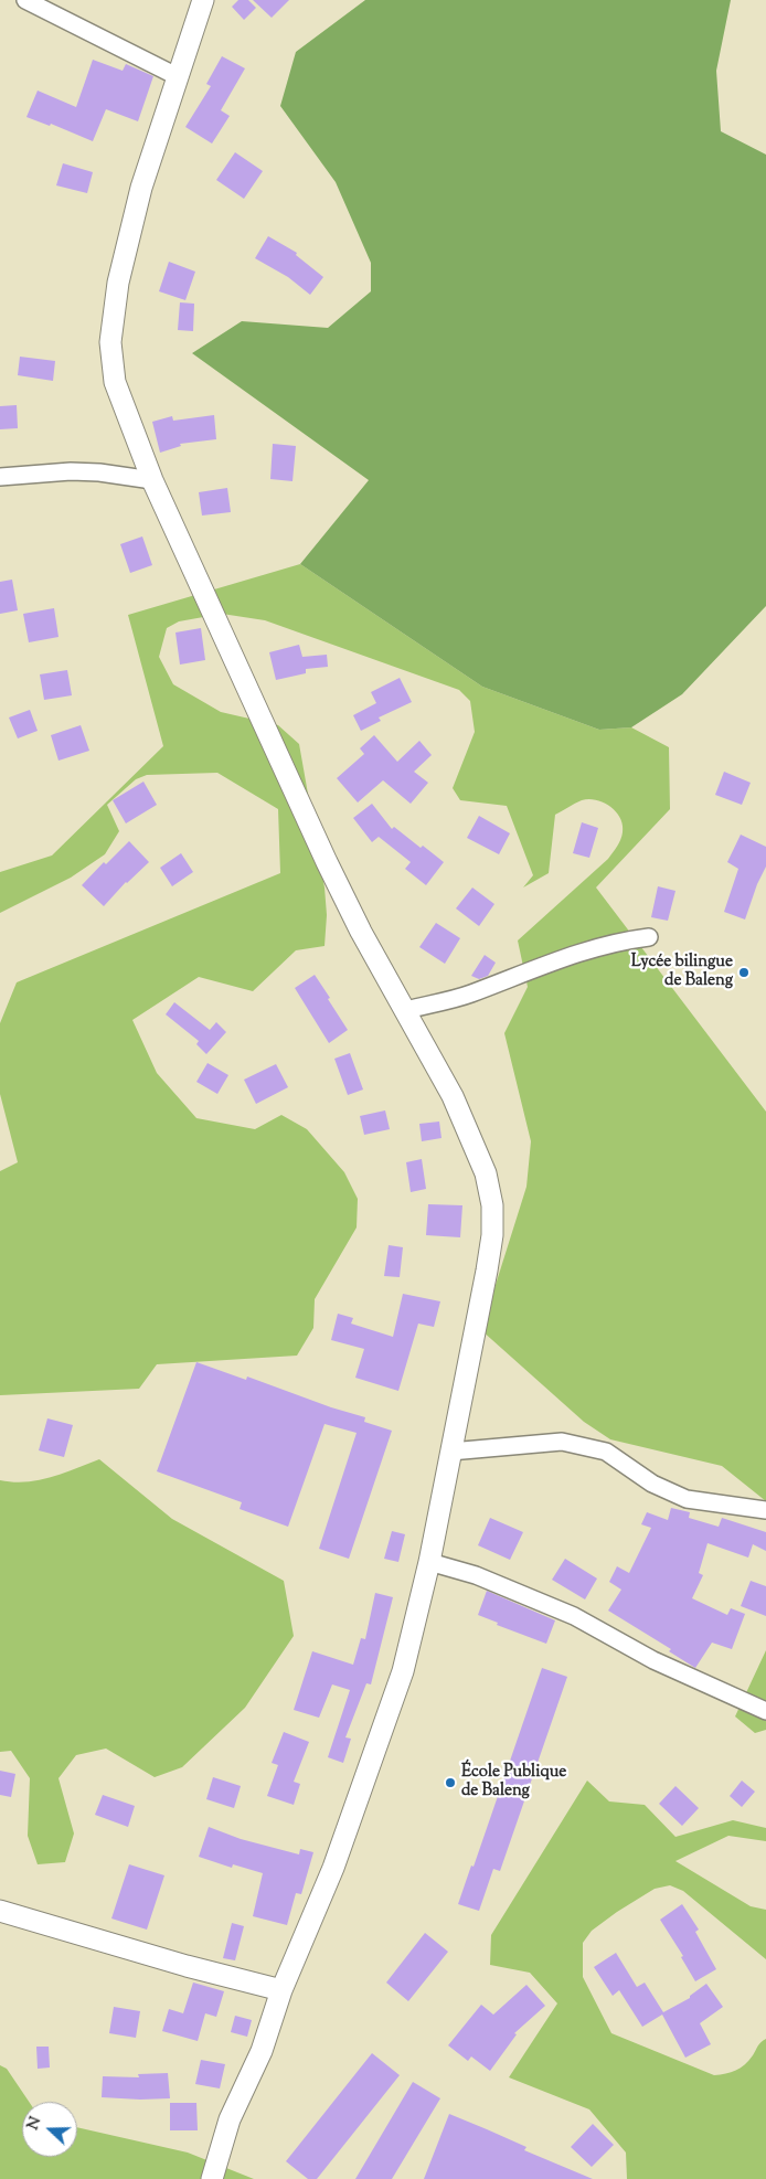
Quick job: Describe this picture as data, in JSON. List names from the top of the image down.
{
  "places": ["Lycée bilingue de Baleng", "École Publique de Baleng"],
  "north": "left"
}
